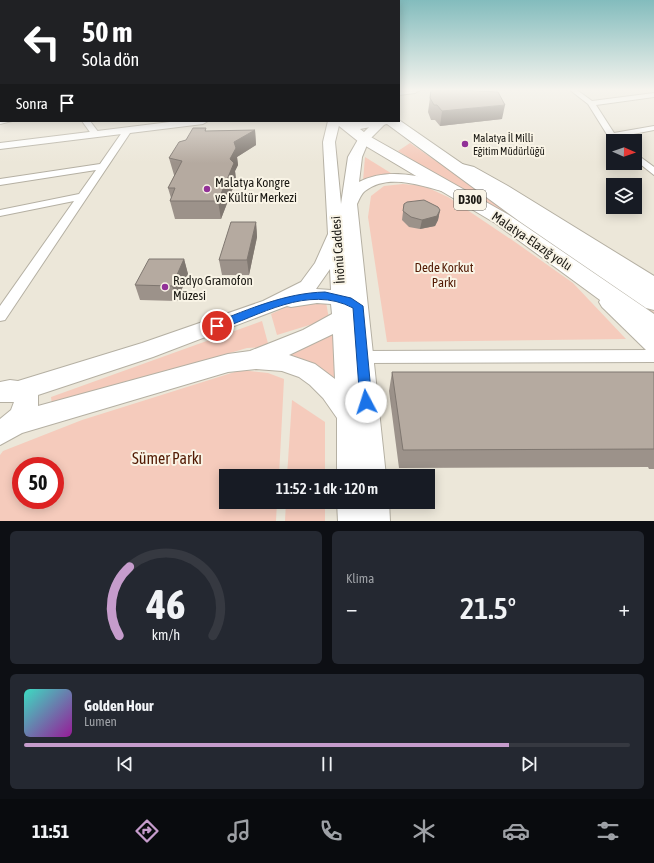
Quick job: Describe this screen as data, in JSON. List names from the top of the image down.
{
  "streets": {
    "highway": ["D300", "Malatya-Elazığ yolu"],
    "main road": ["İnönü Caddesi"]
  },
  "crossings": [
    ["Malatya-Elazığ yolu", "İnönü Caddesi"]
  ],
  "parks": ["Dede Korkut Parkı", "Sümer Parkı"],
  "places": ["Malatya İl Milli Eğitim Müdürlüğü", "Malatya Kongre ve Kültür Merkezi", "Radyo Gramofon Müzesi"],
  "north": "right",
  "page": {
    "turn": ["50 m", "Sola dön"],
    "then": "Sonra",
    "limit": "50",
    "trip": "11:52 · 1 dk · 120 m",
    "tile": "Klima",
    "heat": ["−", "21.5°", "+"],
    "song": ["Golden Hour", "Lumen"],
    "tabs": "11:51",
    "gauge": ["46", "km/h"]
  }
}
